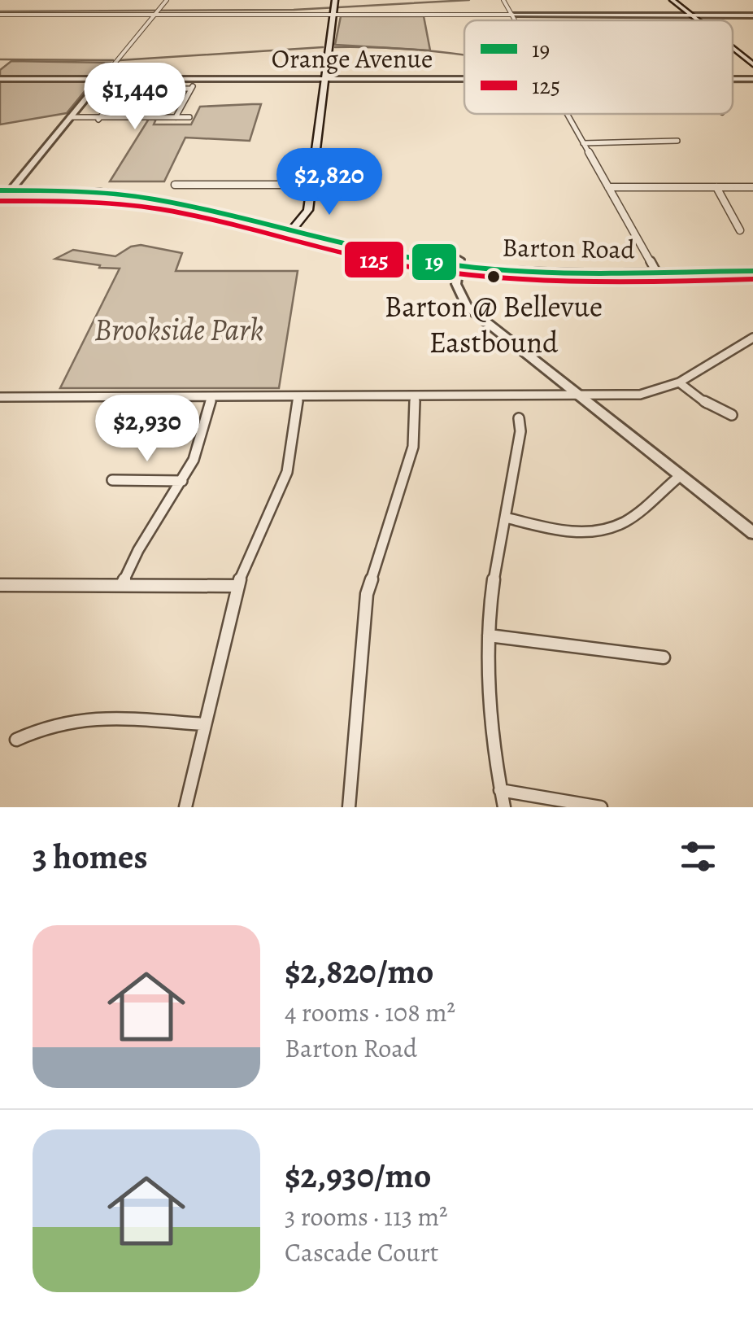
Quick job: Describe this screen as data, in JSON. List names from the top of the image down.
{
  "streets": {
    "main road": ["Barton Road"],
    "street": ["Orange Avenue"]
  },
  "parks": ["Brookside Park"],
  "places": ["Barton @ Bellevue Eastbound"],
  "lines": ["transit line 19", "transit line 125"],
  "legend": ["19", "125"],
  "page": {
    "price": ["$1,440", "$2,820", "$2,930"],
    "heading": "3 homes",
    "list": [
      {
        "name": "$2,820/mo",
        "note": "4 rooms · 108 m² · Barton Road"
      },
      {
        "name": "$2,930/mo",
        "note": "3 rooms · 113 m² · Cascade Court"
      }
    ]
  }
}
